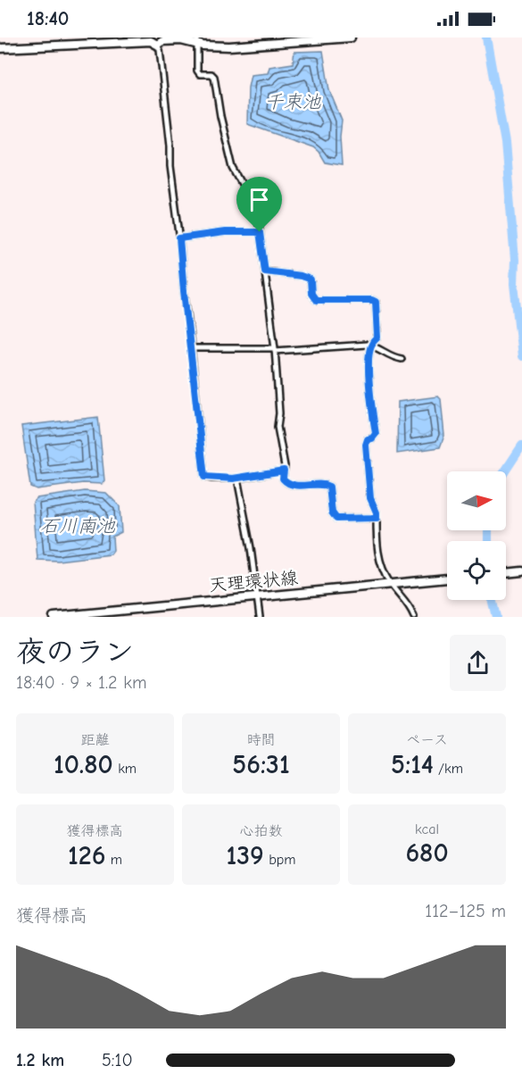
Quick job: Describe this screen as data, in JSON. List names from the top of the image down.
{
  "streets": {
    "main road": ["天理環状線"]
  },
  "water": ["千束池", "石川南池"],
  "north": "right",
  "page": {
    "status": "18:40",
    "heading": ["夜のラン", "18:40 · 9 × 1.2 km"],
    "stats": [
      ["距離", "10.80 km"],
      ["時間", "56:31"],
      ["ペース", "5:14 /km"],
      ["獲得標高", "126 m"],
      ["心拍数", "139 bpm"],
      ["kcal", "680"]
    ],
    "chart": ["獲得標高", "112–125 m"],
    "list": [
      {
        "name": "1.2 km",
        "note": "5:10"
      }
    ]
  }
}
